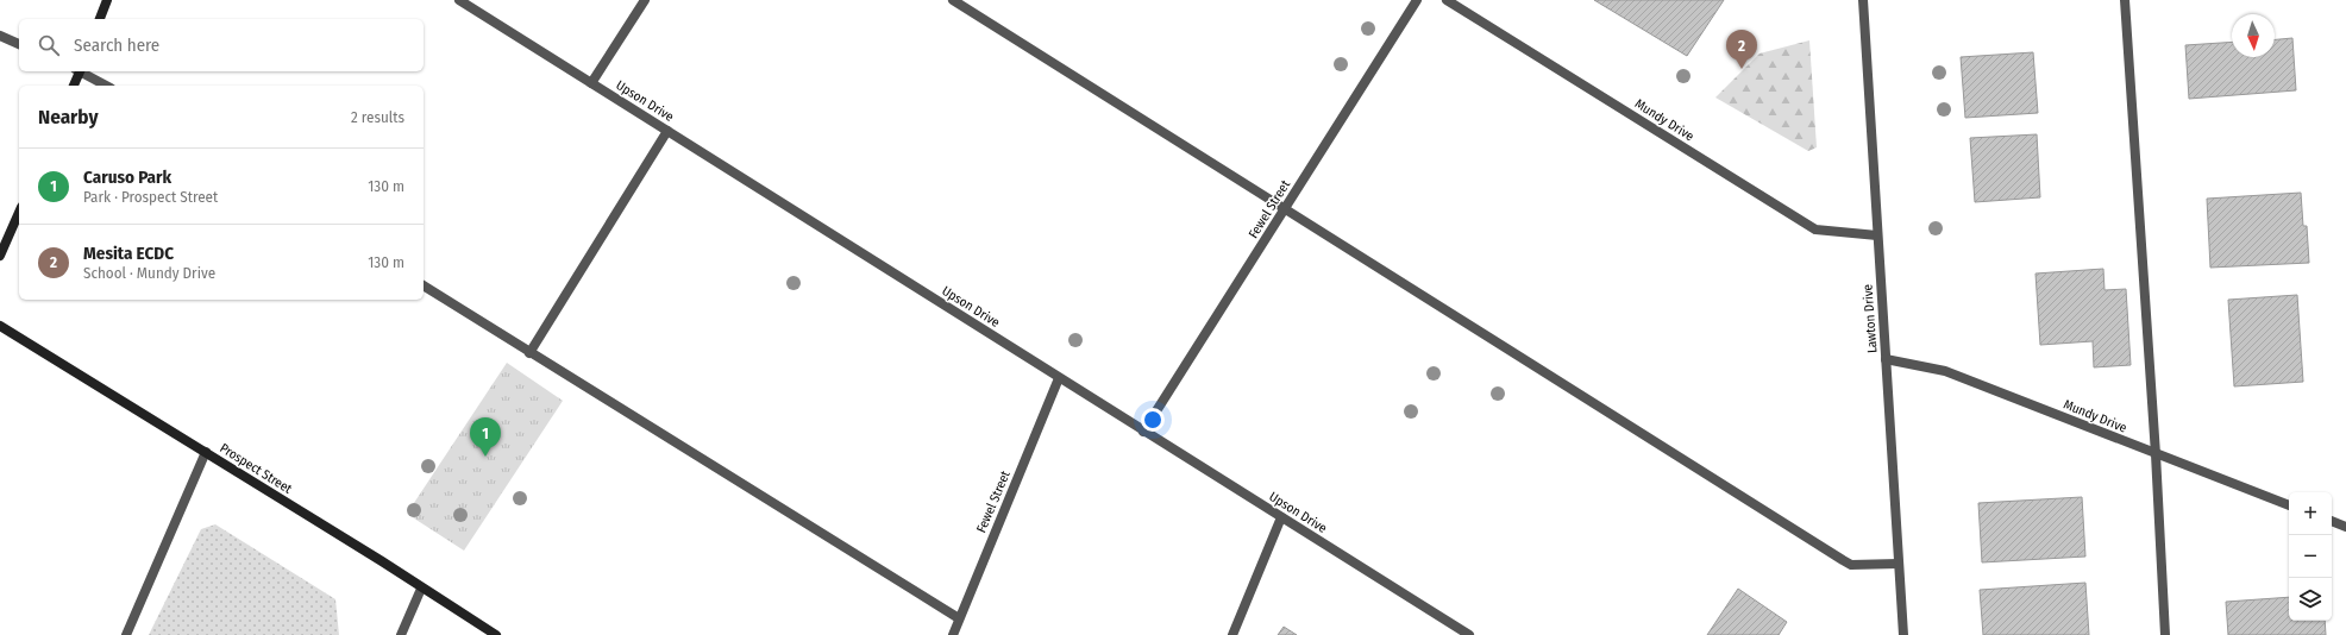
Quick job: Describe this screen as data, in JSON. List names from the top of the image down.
{
  "streets": {
    "street": [
      "Upson Drive",
      "Mundy Drive",
      "Fewel Street",
      "Lawton Drive",
      "Prospect Street"
    ]
  },
  "crossings": [
    ["Upson Drive", "Fewel Street"],
    ["Mundy Drive", "Lawton Drive"]
  ],
  "north": "bottom",
  "page": {
    "search": "Search here",
    "pins": ["2", "1"],
    "heading": ["Nearby", "2 results"],
    "list": [
      {
        "mark": "1",
        "name": "Caruso Park",
        "note": "Park · Prospect Street",
        "value": "130 m"
      },
      {
        "mark": "2",
        "name": "Mesita ECDC",
        "note": "School · Mundy Drive",
        "value": "130 m"
      }
    ],
    "map_buttons": ["+", "−"]
  }
}
